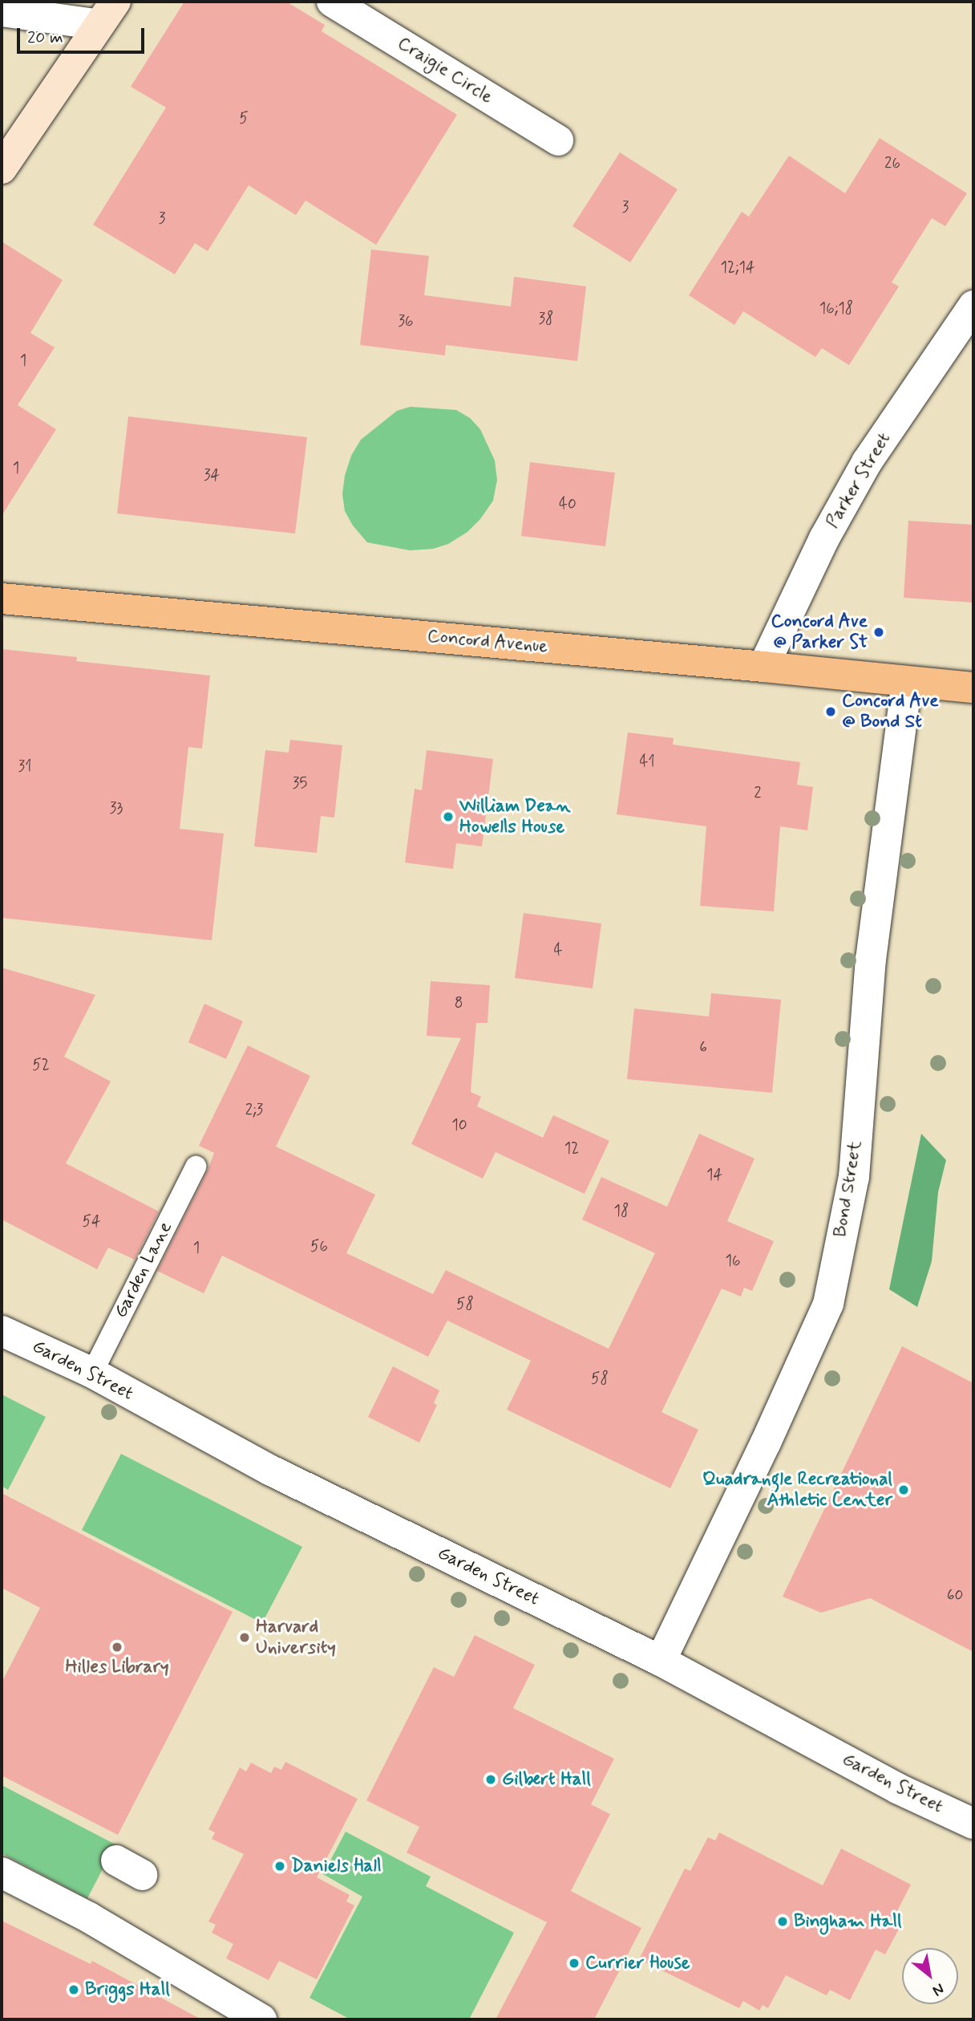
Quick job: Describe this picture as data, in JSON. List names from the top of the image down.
{
  "streets": {
    "main road": ["Concord Avenue"],
    "street": [
      "Craigie Circle",
      "Parker Street",
      "Bond Street",
      "Garden Street"
    ],
    "lane": ["Garden Lane"]
  },
  "crossings": [
    ["Parker Street", "Concord Avenue"],
    ["Concord Avenue", "Bond Street"],
    ["Bond Street", "Garden Street"],
    ["Garden Lane", "Garden Street"]
  ],
  "places": [
    "Concord Ave @ Parker St",
    "Concord Ave @ Bond St",
    "William Dean Howells House",
    "Quadrangle Recreational Athletic Center",
    "Harvard University",
    "Hilles Library",
    "Gilbert Hall",
    "Daniels Hall",
    "Bingham Hall",
    "Currier House",
    "Briggs Hall"
  ],
  "house_numbers": [
    "5",
    "26",
    "3",
    "3",
    "12;14",
    "16;18",
    "38",
    "36",
    "1",
    "1",
    "34",
    "40",
    "41",
    "31",
    "35",
    "2",
    "33",
    "4",
    "8",
    "6",
    "52",
    "2;3",
    "10",
    "12",
    "14",
    "18",
    "54",
    "56",
    "1",
    "16",
    "58",
    "58",
    "60"
  ],
  "scale_bar": "20 m",
  "north": "bottom right"
}
